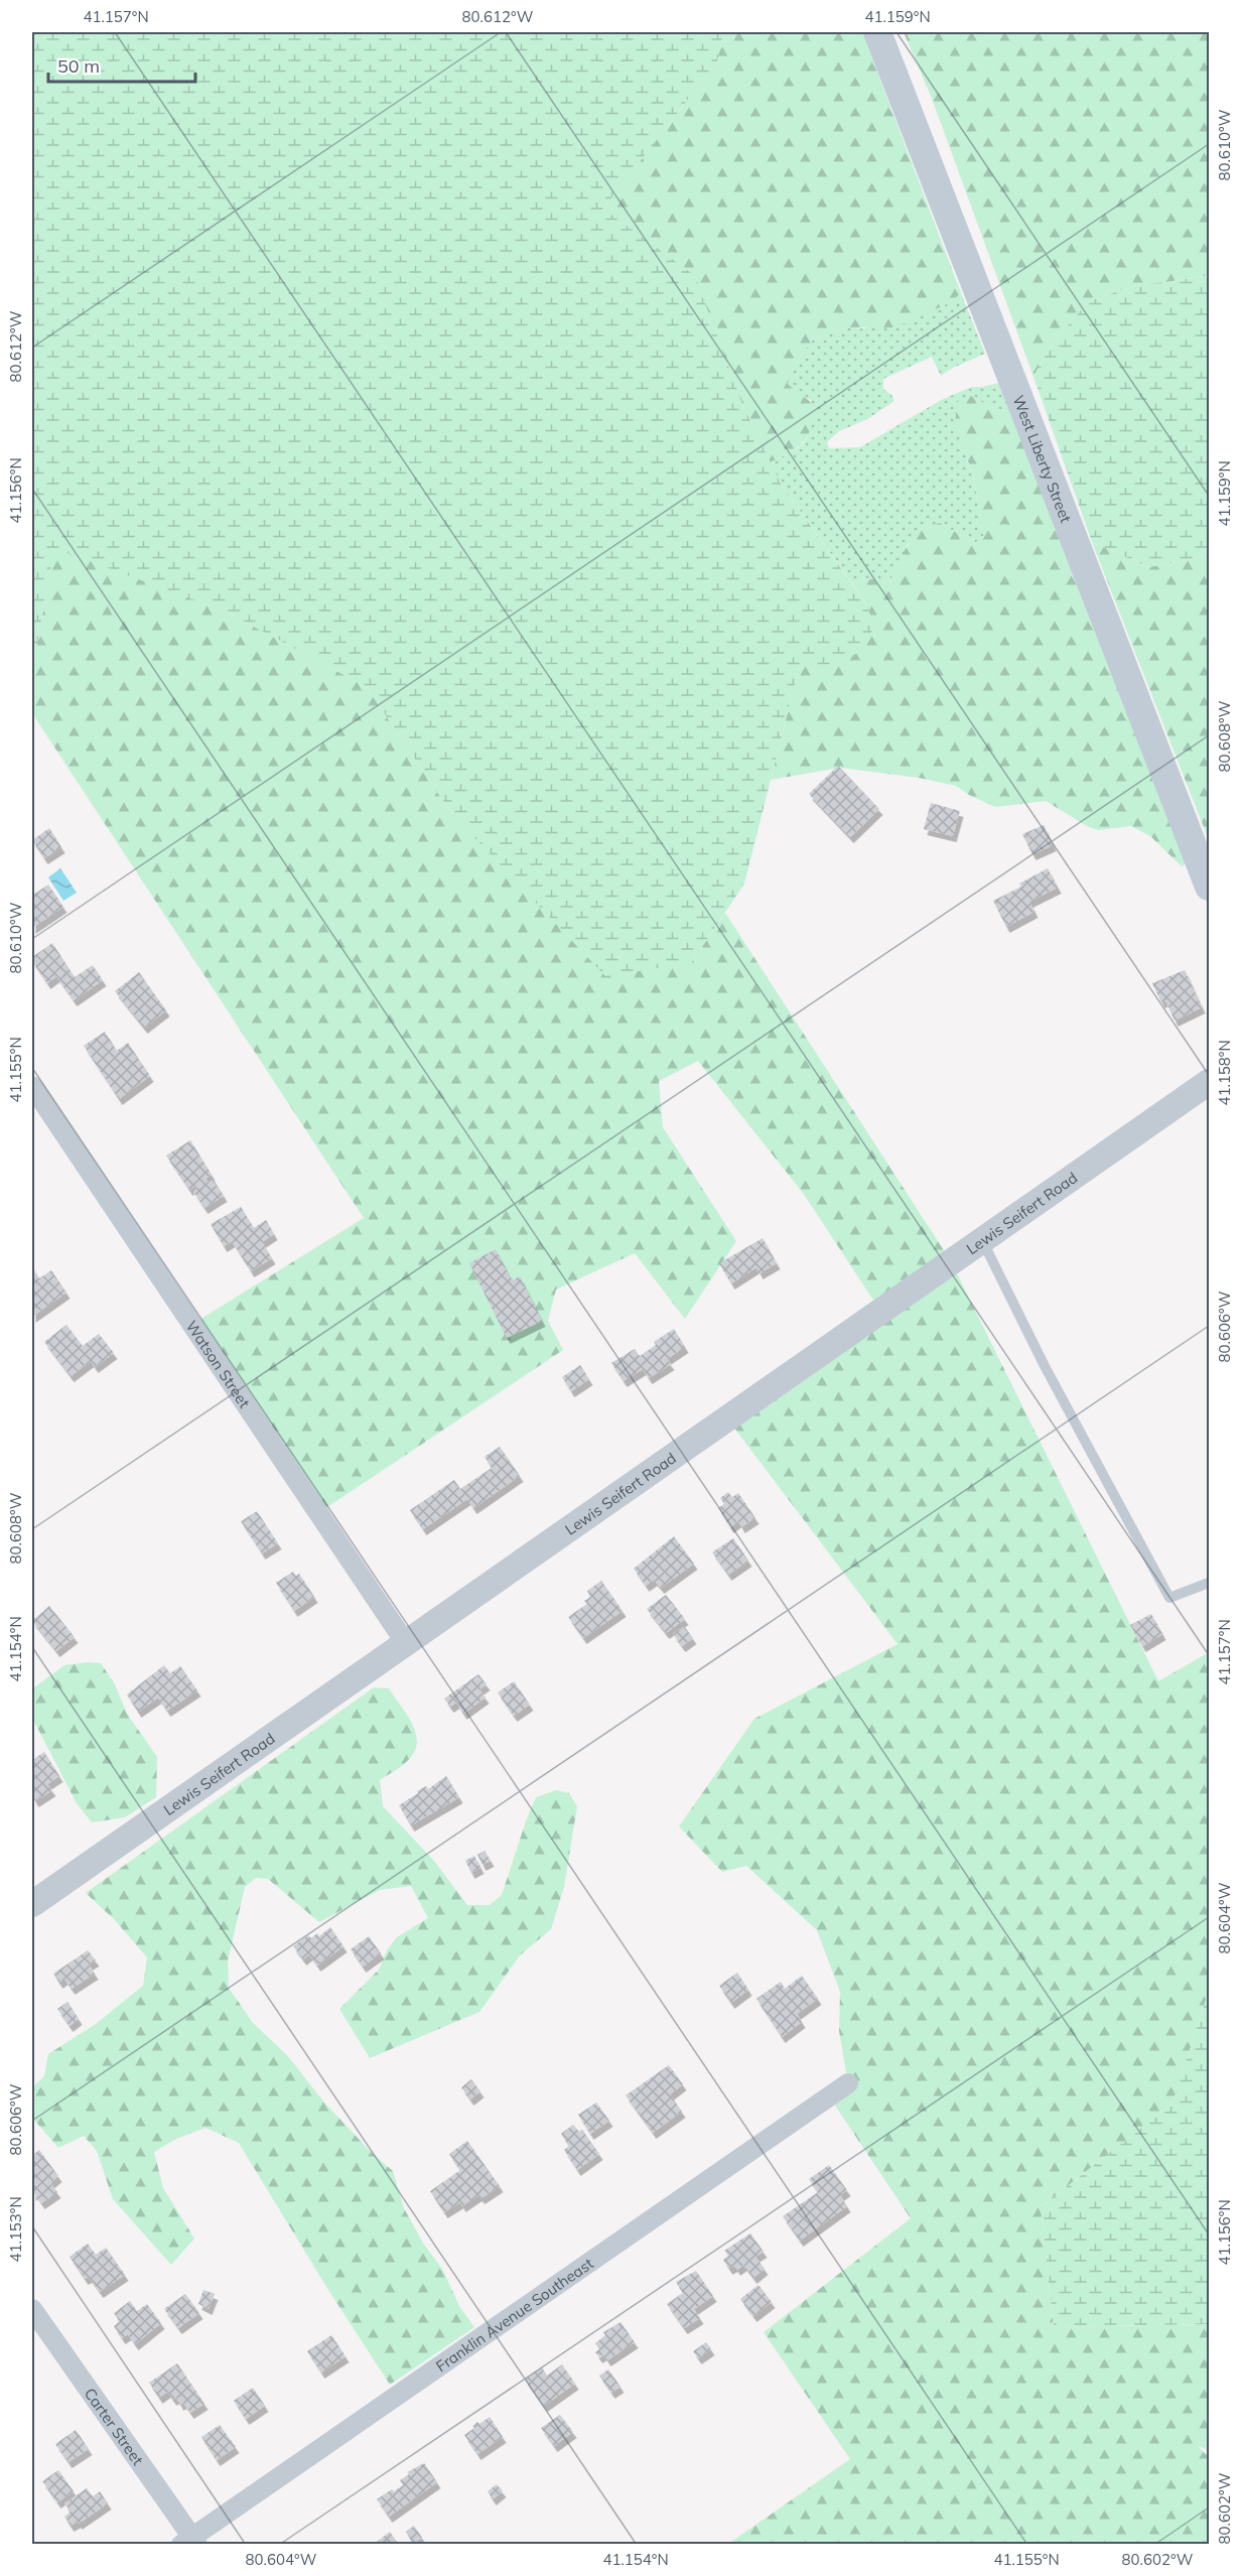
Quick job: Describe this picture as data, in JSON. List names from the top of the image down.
{
  "streets": {
    "main road": ["West Liberty Street"],
    "street": [
      "Lewis Seifert Road",
      "Watson Street",
      "Franklin Avenue Southeast",
      "Carter Street"
    ]
  },
  "crossings": [
    ["Lewis Seifert Road", "Watson Street"],
    ["Franklin Avenue Southeast", "Carter Street"]
  ],
  "scale_bar": "50 m",
  "coordinates": [
    "41.157°N",
    "80.612°W",
    "41.159°N",
    "80.610°W",
    "41.156°N",
    "80.608°W",
    "41.155°N",
    "41.158°N",
    "80.606°W",
    "41.154°N",
    "80.604°W",
    "41.153°N",
    "80.602°W"
  ]
}
